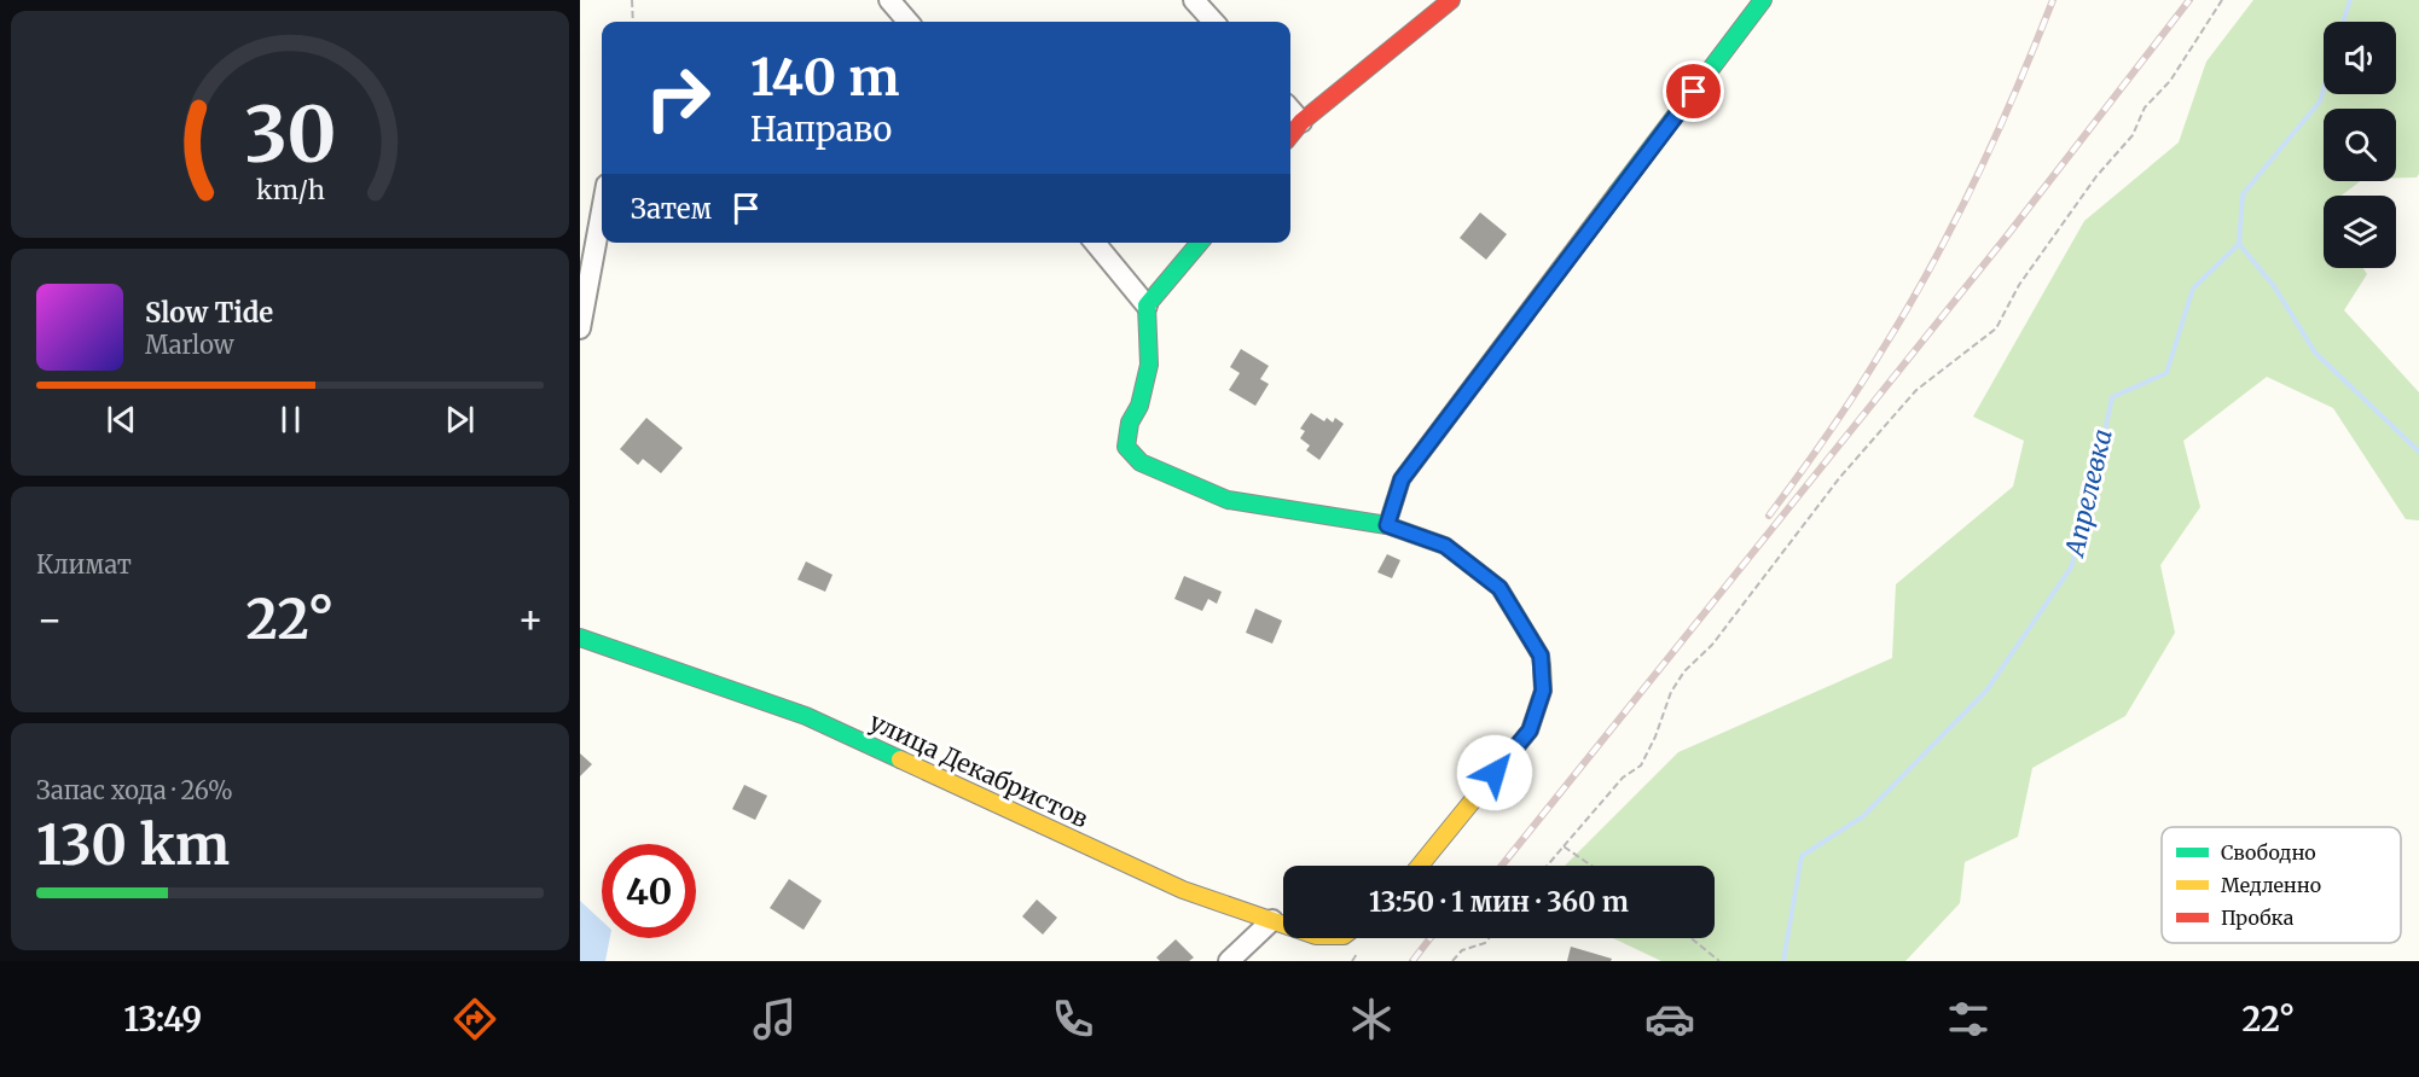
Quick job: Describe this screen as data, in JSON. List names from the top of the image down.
{
  "streets": {
    "street": ["улица Декабристов"]
  },
  "water": ["Апрелевка"],
  "legend": ["Свободно", "Медленно", "Пробка"],
  "page": {
    "turn": ["140 m", "Направо"],
    "then": "Затем",
    "song": ["Slow Tide", "Marlow"],
    "tile": [
      "Климат",
      ["Запас хода · 26%", "130 km"]
    ],
    "heat": ["−", "22°", "+"],
    "limit": "40",
    "trip": "13:50 · 1 мин · 360 m",
    "tabs": ["13:49", "22°"],
    "gauge": ["30", "km/h"]
  }
}
